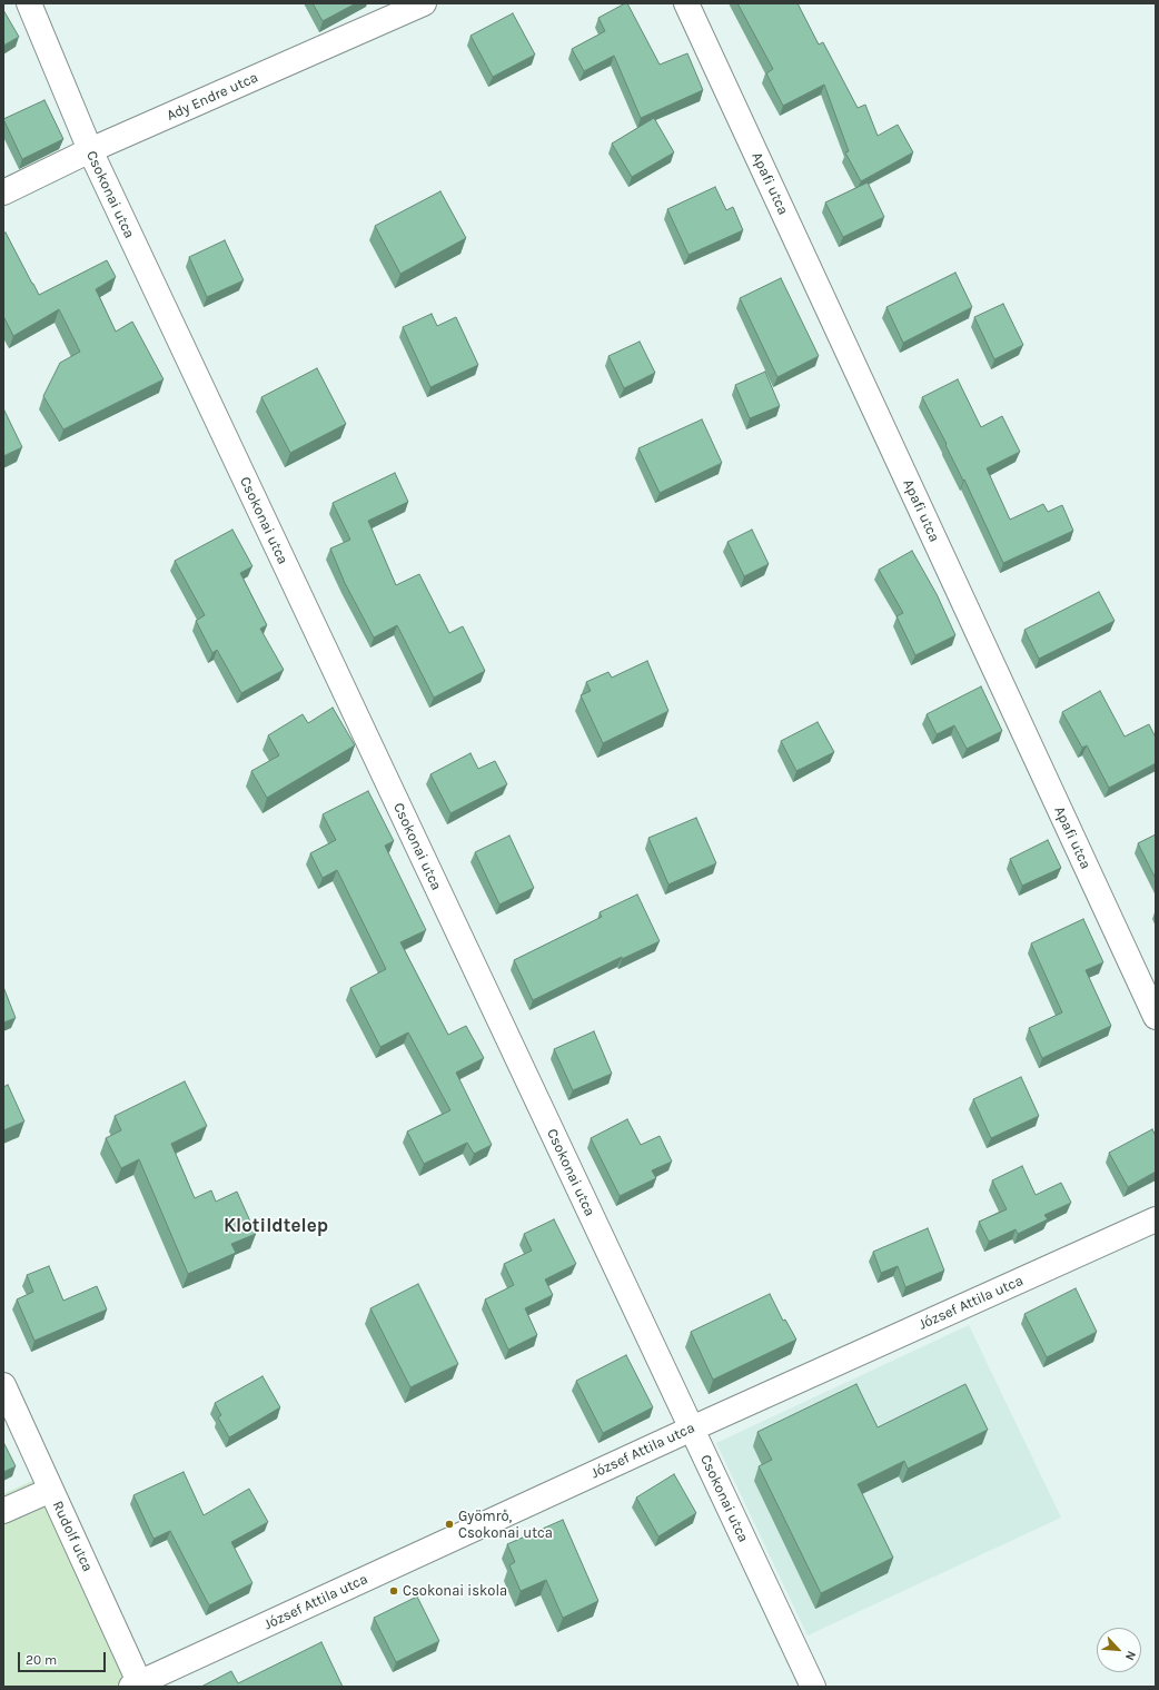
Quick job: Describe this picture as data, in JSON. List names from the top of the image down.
{
  "streets": {
    "street": [
      "Ady Endre utca",
      "Apafi utca",
      "Csokonai utca",
      "József Attila utca",
      "Rudolf utca"
    ]
  },
  "crossings": [
    ["Ady Endre utca", "Csokonai utca"],
    ["Csokonai utca", "József Attila utca"],
    ["József Attila utca", "Rudolf utca"]
  ],
  "districts": ["Klotildtelep"],
  "places": ["Gyömrő, Csokonai utca", "Csokonai iskola"],
  "scale_bar": "20 m",
  "north": "bottom right"
}
